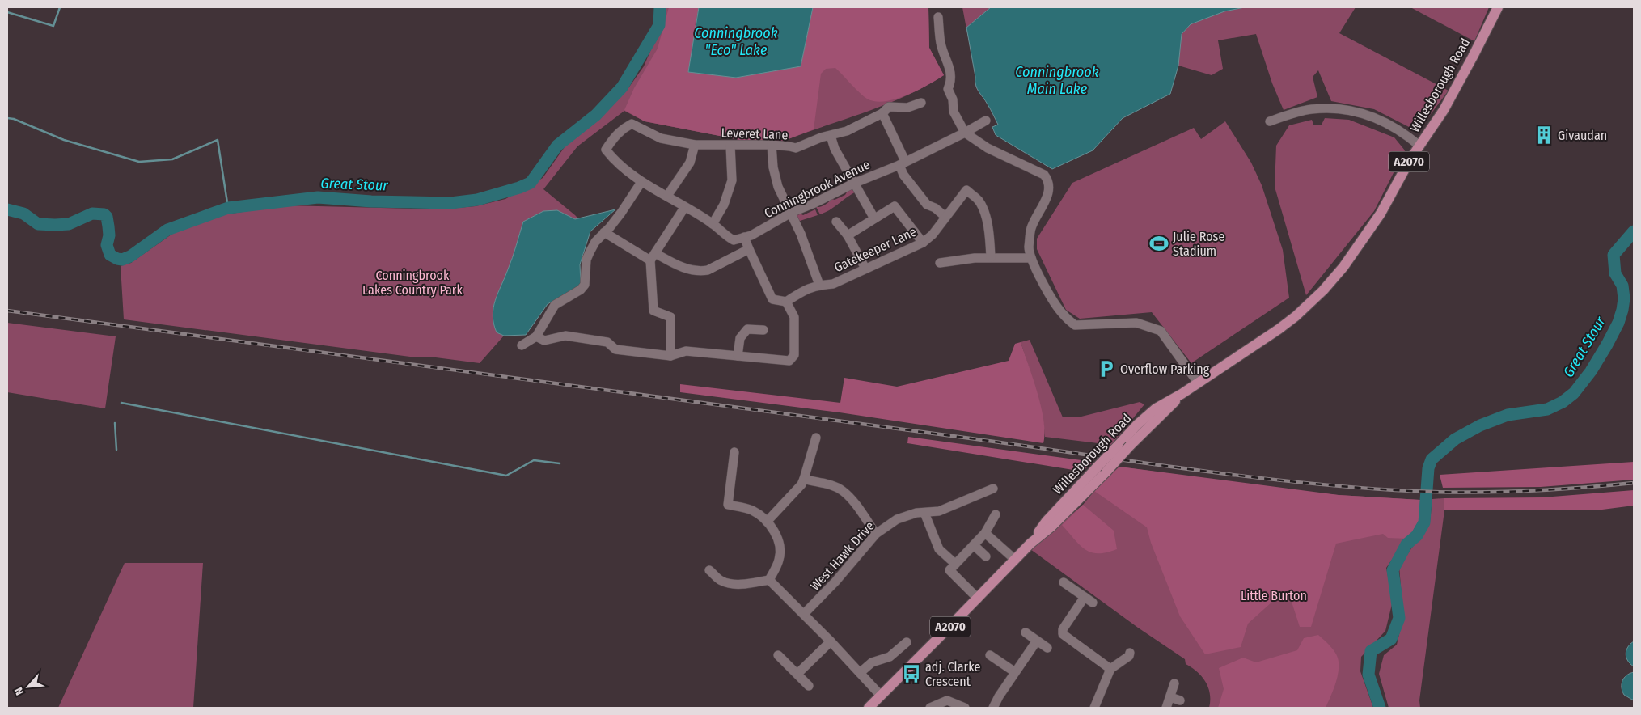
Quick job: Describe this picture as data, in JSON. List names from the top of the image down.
{
  "streets": {
    "main road": ["Willesborough Road", "A2070"],
    "street": [
      "Leveret Lane",
      "Conningbrook Avenue",
      "Gatekeeper Lane",
      "West Hawk Drive"
    ]
  },
  "crossings": [
    ["Leveret Lane", "Conningbrook Avenue"]
  ],
  "water": ["Conningbrook \"Eco\" Lake", "Conningbrook Main Lake", "Great Stour"],
  "parks": ["Conningbrook Lakes Country Park", "Little Burton"],
  "places": {
    "building": ["Givaudan"],
    "sports": ["Julie Rose Stadium"],
    "parking": ["Overflow Parking"],
    "bus stop": ["adj. Clarke Crescent"]
  },
  "north": "bottom left"
}
